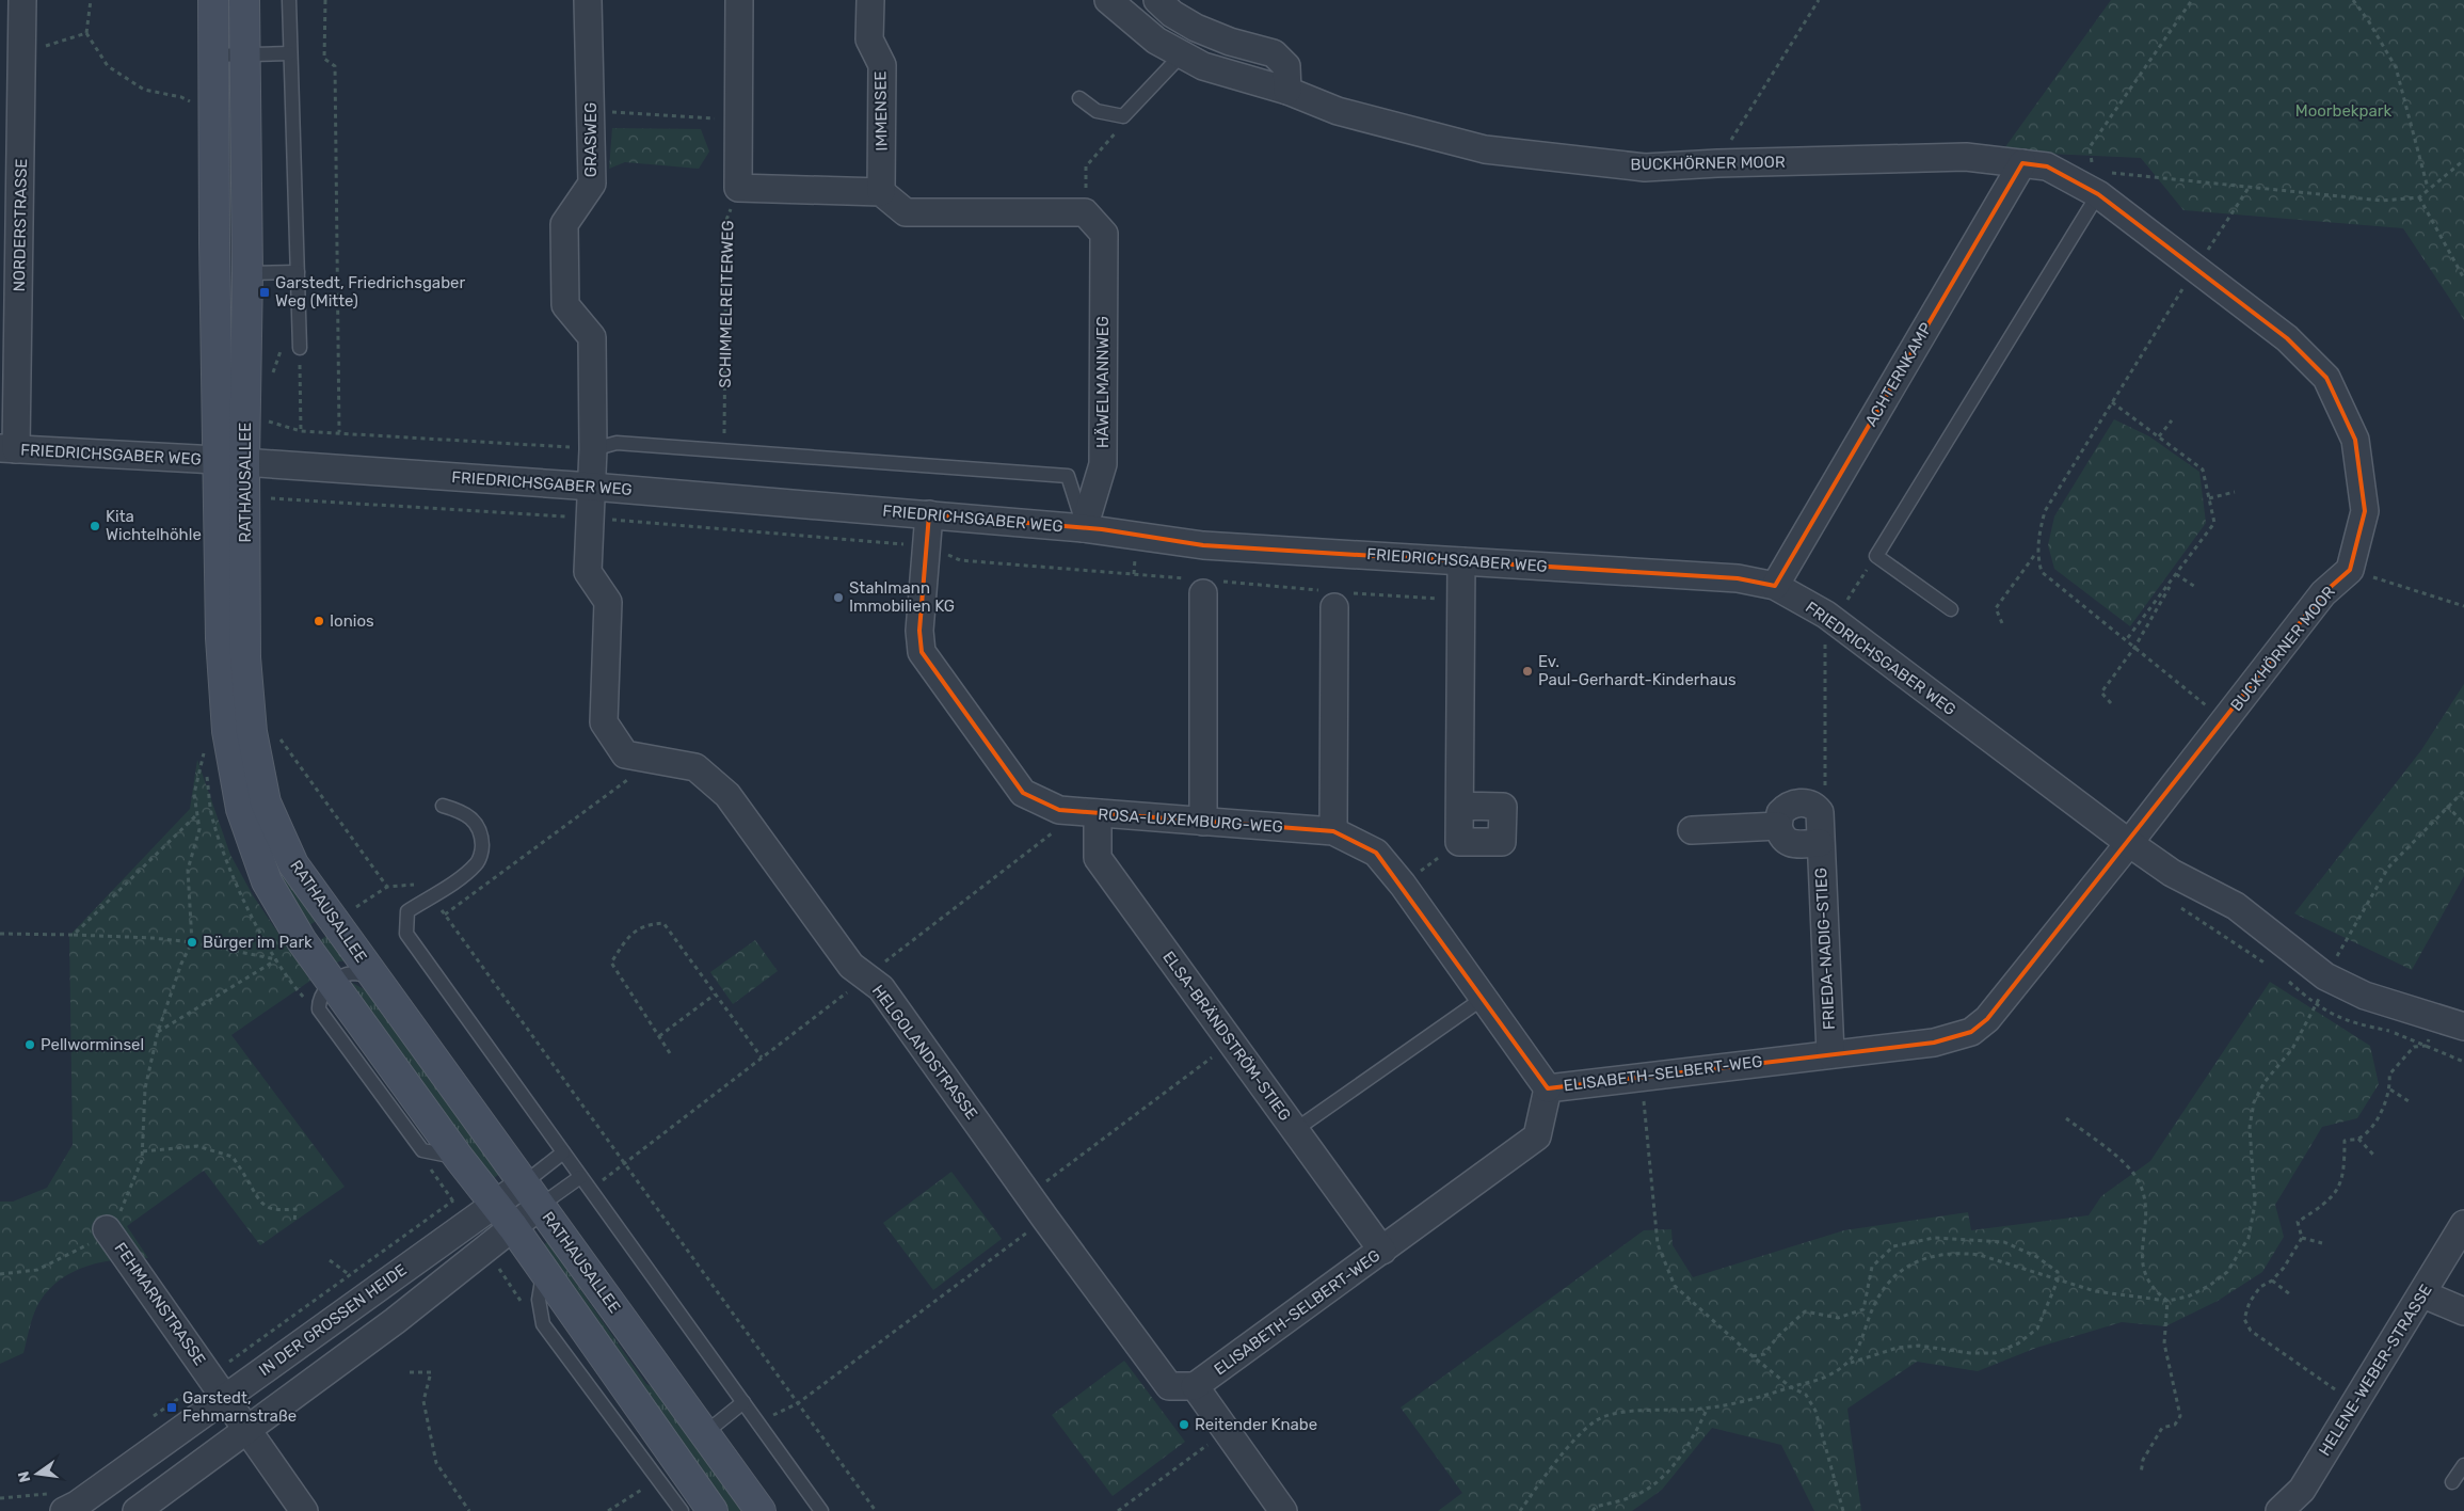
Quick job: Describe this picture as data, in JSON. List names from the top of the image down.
{
  "streets": {
    "main road": ["RATHAUSALLEE"],
    "street": [
      "IMMENSEE",
      "GRASWEG",
      "BUCKHÖRNER MOOR",
      "NORDERSTRASSE",
      "ACHTERNKAMP",
      "HÄWELMANNWEG",
      "FRIEDRICHSGABER WEG",
      "ROSA-LUXEMBURG-WEG",
      "FRIEDA-NADIG-STIEG",
      "ELSA-BRÄNDSTRÖM-STIEG",
      "HELGOLANDSTRASSE",
      "ELISABETH-SELBERT-WEG",
      "FEHMARNSTRASSE",
      "IN DER GROSSEN HEIDE",
      "HELENE-WEBER-STRASSE"
    ],
    "path": ["SCHIMMELREITERWEG"]
  },
  "crossings": [
    ["GRASWEG", "FRIEDRICHSGABER WEG"],
    ["GRASWEG", "HELGOLANDSTRASSE"],
    ["BUCKHÖRNER MOOR", "ACHTERNKAMP"],
    ["BUCKHÖRNER MOOR", "FRIEDRICHSGABER WEG"],
    ["BUCKHÖRNER MOOR", "ELISABETH-SELBERT-WEG"],
    ["NORDERSTRASSE", "FRIEDRICHSGABER WEG"],
    ["SCHIMMELREITERWEG", "FRIEDRICHSGABER WEG"],
    ["ACHTERNKAMP", "FRIEDRICHSGABER WEG"],
    ["HÄWELMANNWEG", "FRIEDRICHSGABER WEG"],
    ["FRIEDRICHSGABER WEG", "RATHAUSALLEE"],
    ["FRIEDRICHSGABER WEG", "ROSA-LUXEMBURG-WEG"],
    ["FRIEDRICHSGABER WEG", "HELGOLANDSTRASSE"],
    ["FRIEDRICHSGABER WEG", "ELISABETH-SELBERT-WEG"],
    ["RATHAUSALLEE", "IN DER GROSSEN HEIDE"],
    ["ROSA-LUXEMBURG-WEG", "ELSA-BRÄNDSTRÖM-STIEG"],
    ["ROSA-LUXEMBURG-WEG", "ELISABETH-SELBERT-WEG"],
    ["FRIEDA-NADIG-STIEG", "ELISABETH-SELBERT-WEG"],
    ["ELSA-BRÄNDSTRÖM-STIEG", "ELISABETH-SELBERT-WEG"],
    ["HELGOLANDSTRASSE", "ELISABETH-SELBERT-WEG"],
    ["FEHMARNSTRASSE", "IN DER GROSSEN HEIDE"]
  ],
  "parks": ["Moorbekpark"],
  "places": {
    "transit": ["Garstedt, Friedrichsgaber Weg (Mitte)", "Garstedt, Fehmarnstraße"],
    "other": [
      "Kita Wichtelhöhle",
      "Stahlmann Immobilien KG",
      "Ionios",
      "Ev. Paul-Gerhardt-Kinderhaus",
      "Bürger im Park",
      "Pellworminsel",
      "Reitender Knabe"
    ]
  },
  "north": "left"
}
